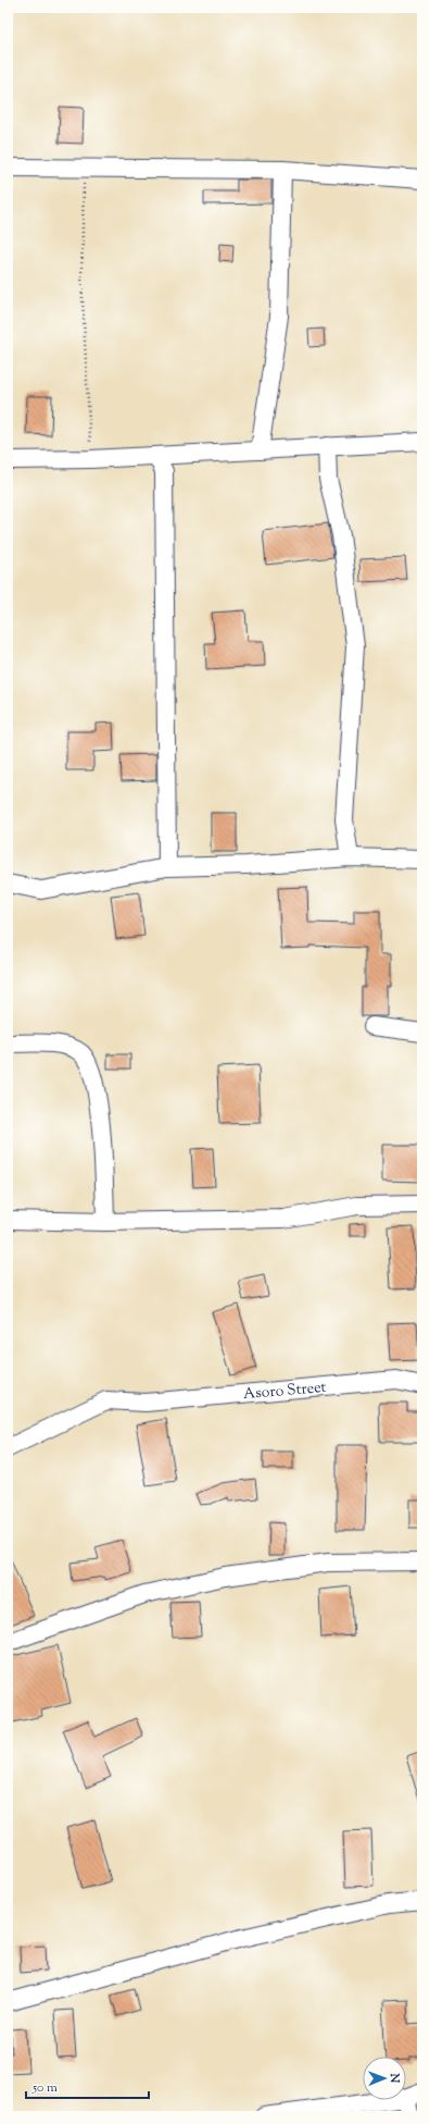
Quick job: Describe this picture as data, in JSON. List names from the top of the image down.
{
  "streets": {
    "street": ["Asoro Street"]
  },
  "scale_bar": "50 m",
  "north": "right"
}
